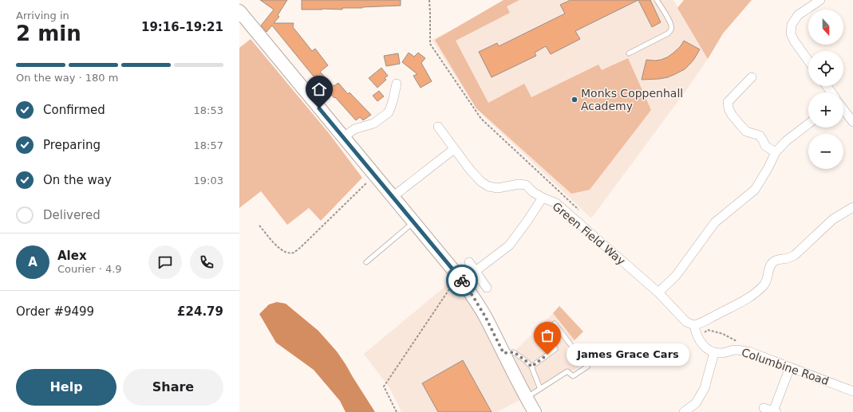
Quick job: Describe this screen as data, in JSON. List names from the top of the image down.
{
  "streets": {
    "street": ["Green Field Way", "Columbine Road"]
  },
  "places": ["Monks Coppenhall Academy", "James Grace Cars"],
  "north": "bottom",
  "page": {
    "heading": ["2 min", "Arriving in", "19:16–19:21"],
    "panel": [
      "Alex",
      "Courier · 4.9",
      "Order #9499",
      "£24.79"
    ],
    "map_buttons": ["+", "−"],
    "bar": "On the way · 180 m",
    "list": [
      ["Confirmed", "18:53"],
      ["Preparing", "18:57"],
      ["On the way", "19:03"],
      "Delivered"
    ],
    "round": "A",
    "bubble": "James Grace Cars",
    "buttons": ["Help", "Share"]
  }
}
